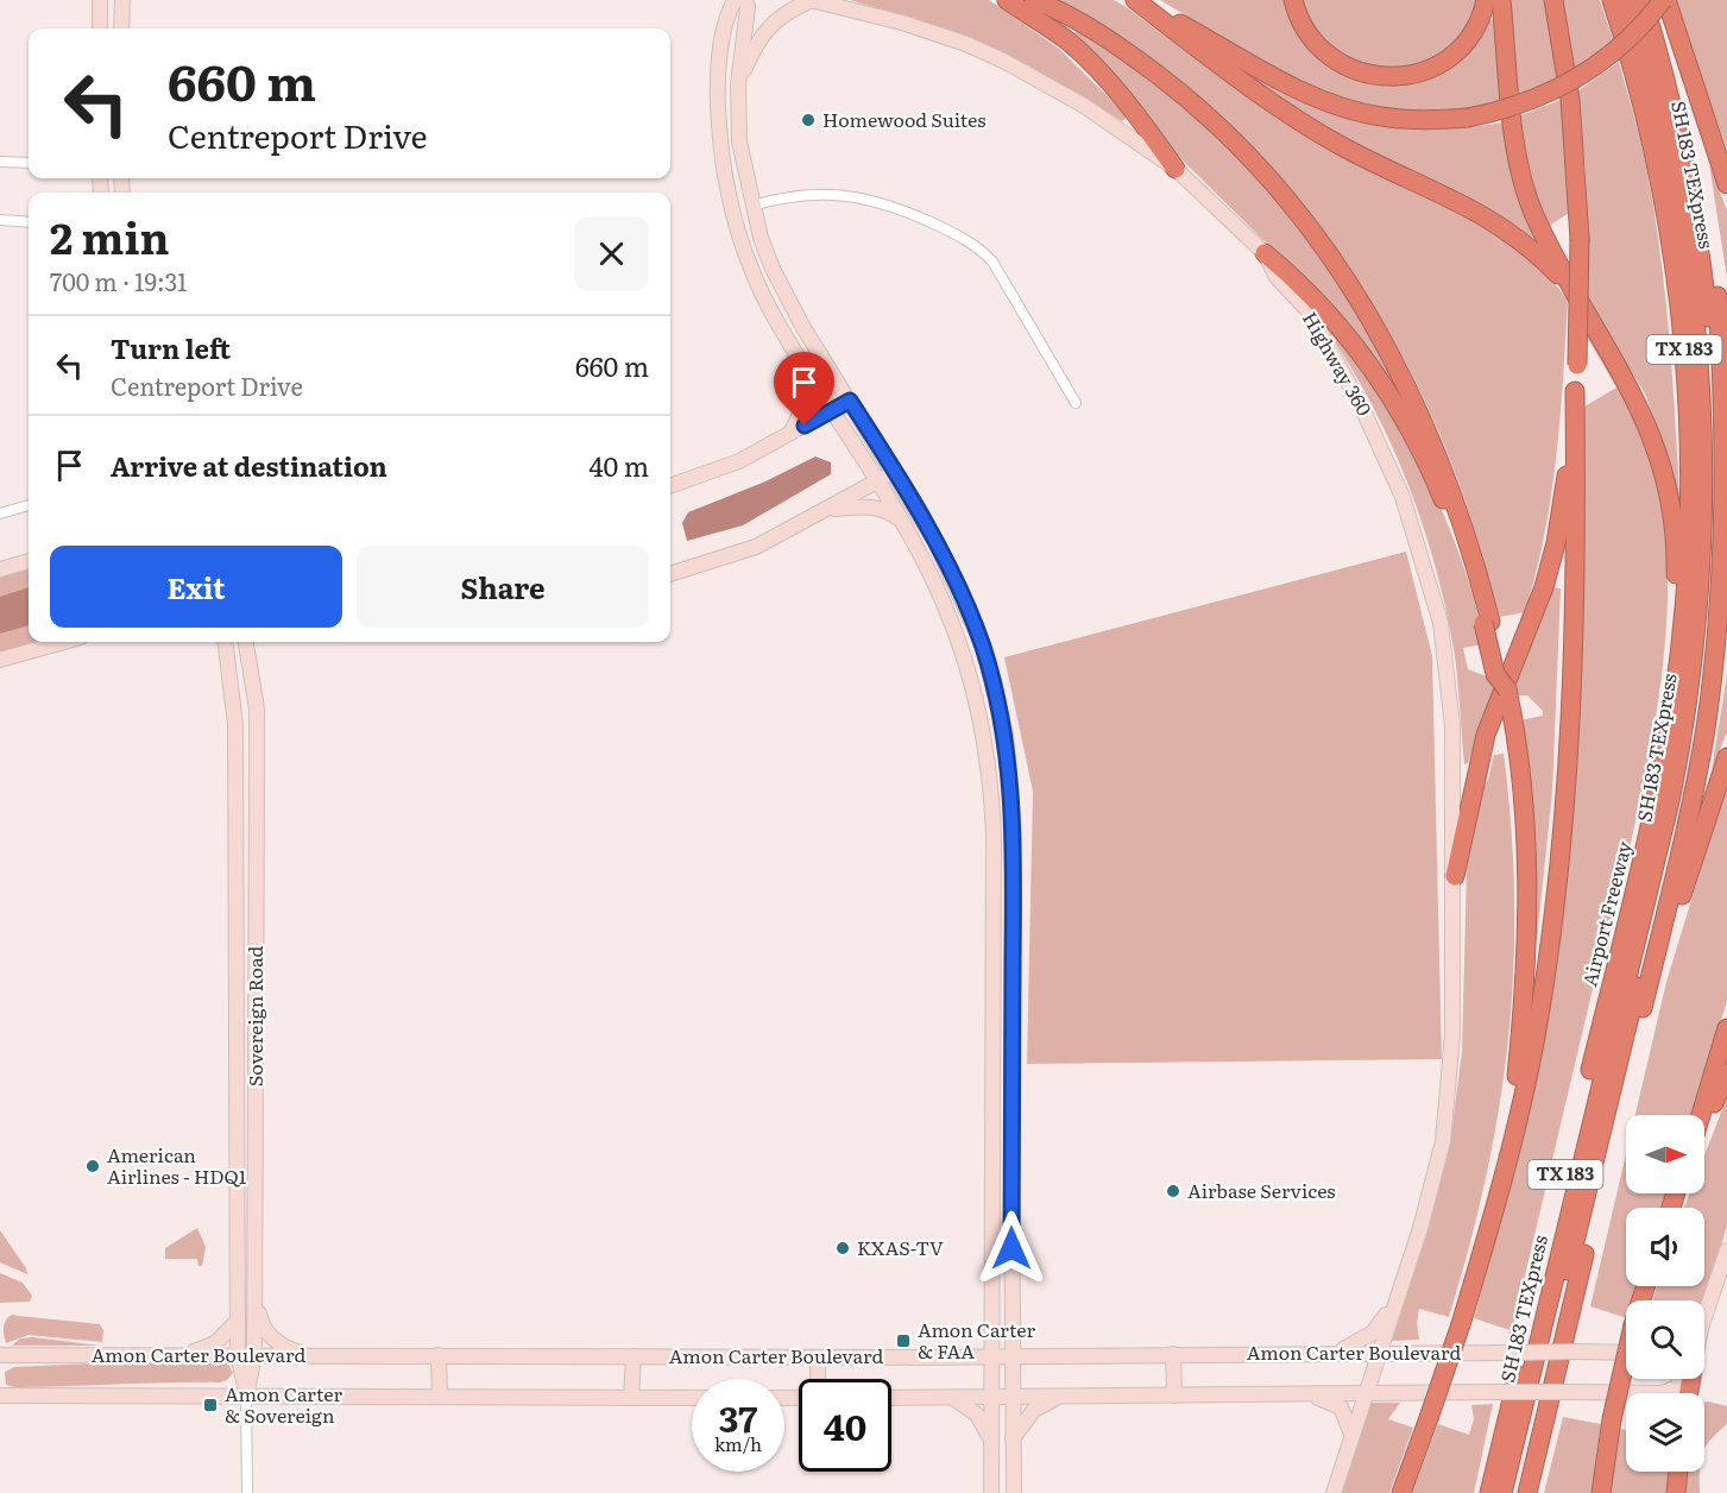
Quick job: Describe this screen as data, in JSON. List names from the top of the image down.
{
  "streets": {
    "highway": ["SH 183 TEXpress", "TX 183", "Airport Freeway"],
    "street": ["Highway 360", "Sovereign Road", "Amon Carter Boulevard"]
  },
  "crossings": [
    ["Sovereign Road", "Amon Carter Boulevard"]
  ],
  "places": {
    "other": [
      "Homewood Suites",
      "American Airlines - HDQ1",
      "Airbase Services",
      "KXAS-TV"
    ],
    "transit": ["Amon Carter & FAA", "Amon Carter & Sovereign"]
  },
  "north": "right",
  "page": {
    "turn": ["660 m", "Centreport Drive"],
    "heading": ["2 min", "700 m · 19:31"],
    "list": [
      {
        "name": "Turn left",
        "note": "Centreport Drive",
        "value": "660 m"
      },
      {
        "name": "Arrive at destination",
        "value": "40 m"
      }
    ],
    "buttons": ["Exit", "Share"],
    "speed": "37 km/h",
    "limit": "40"
  }
}
